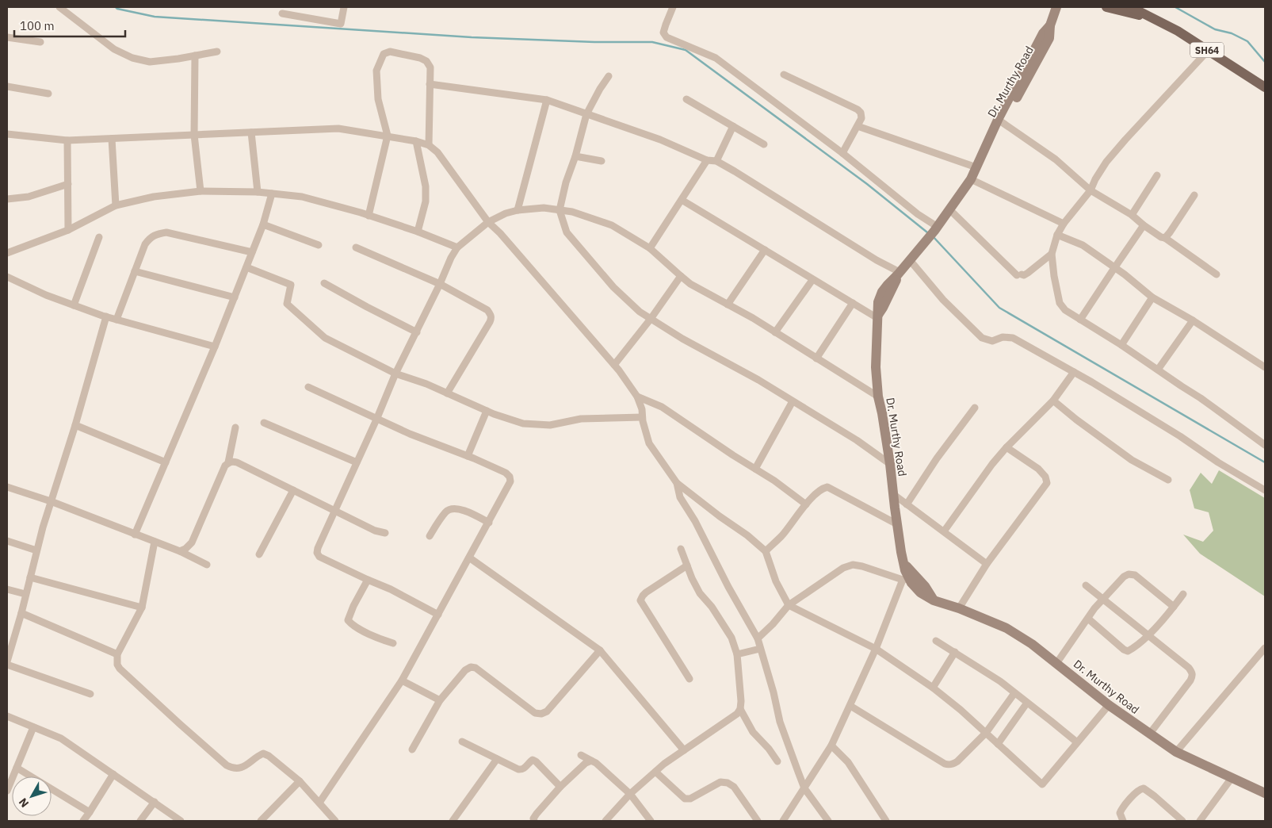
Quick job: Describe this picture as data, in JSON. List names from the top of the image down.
{
  "streets": {
    "main road": ["SH64", "Dr. Murthy Road"]
  },
  "scale_bar": "100 m",
  "north": "bottom left"
}
